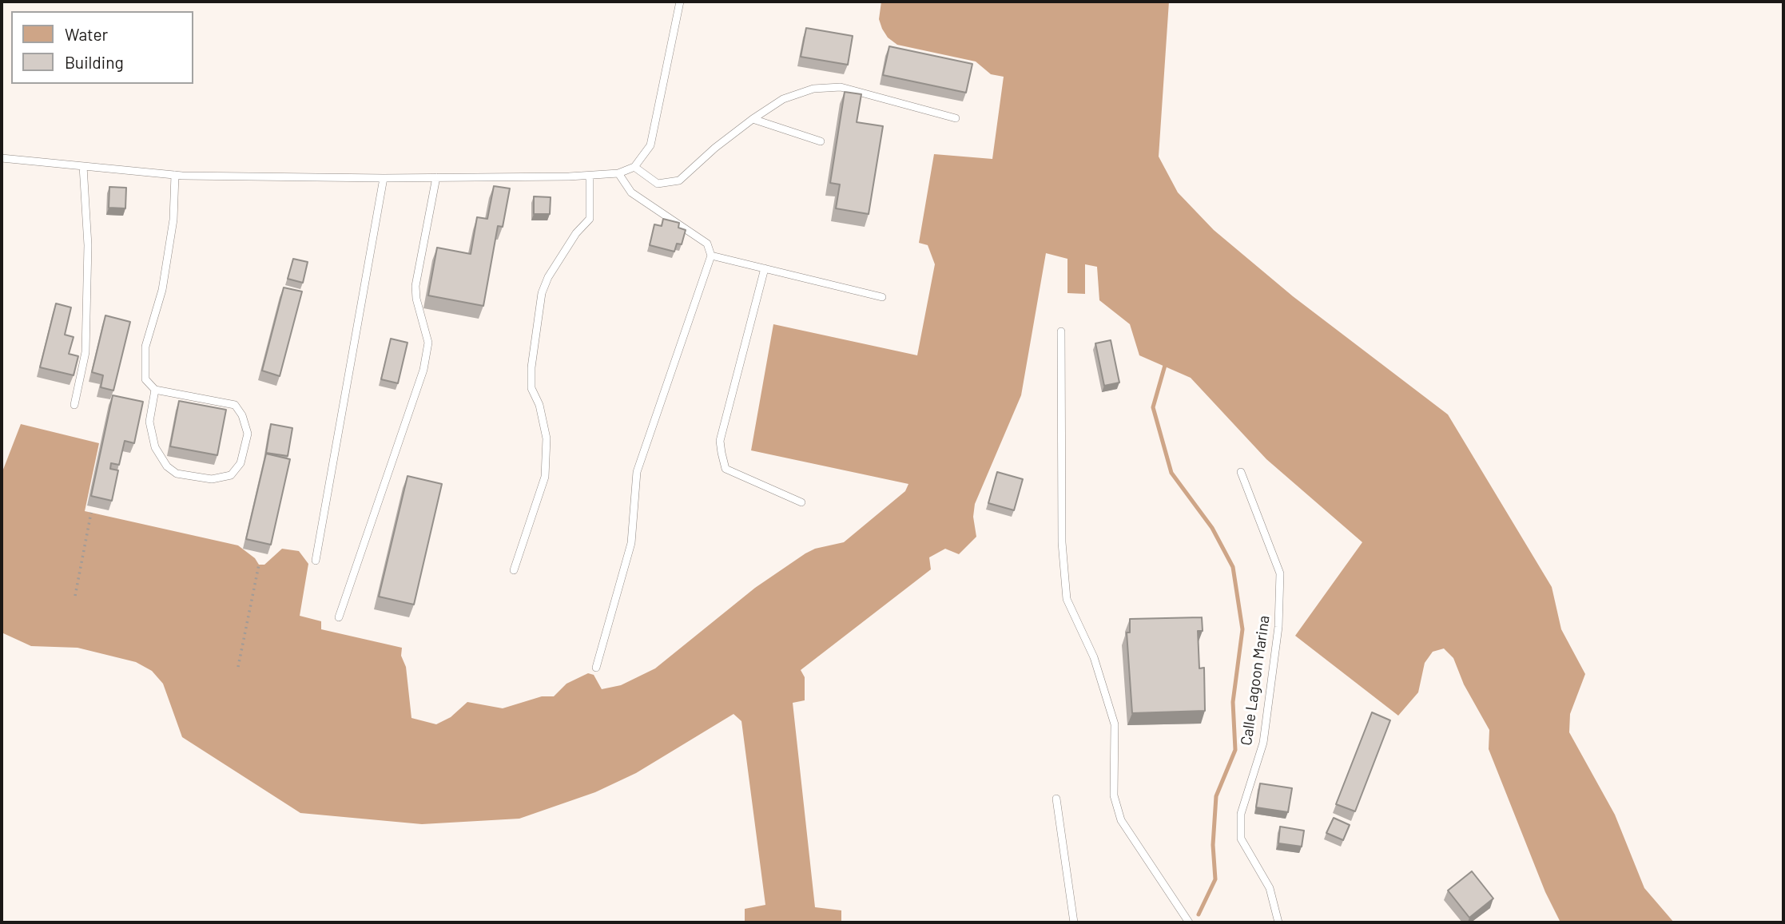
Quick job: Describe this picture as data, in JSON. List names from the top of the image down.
{
  "streets": {
    "lane": ["Calle Lagoon Marina"]
  },
  "legend": ["Water", "Building"]
}
